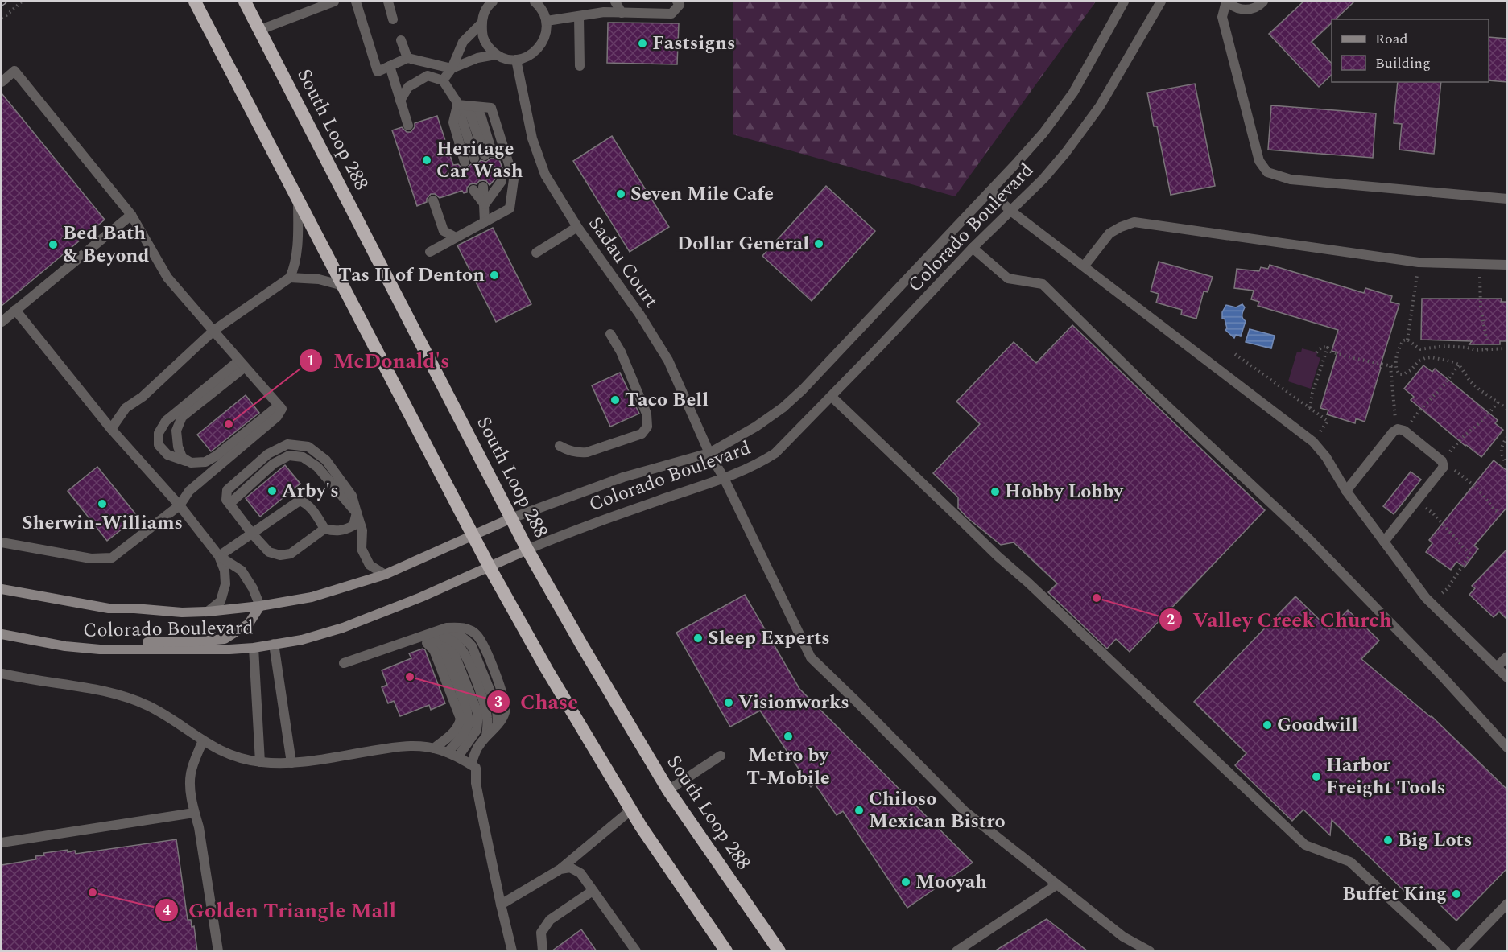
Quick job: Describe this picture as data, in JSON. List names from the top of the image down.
{
  "streets": {
    "highway": ["South Loop 288"],
    "main road": ["Colorado Boulevard"],
    "street": ["Sadau Court"]
  },
  "crossings": [
    ["South Loop 288", "Colorado Boulevard"],
    ["Colorado Boulevard", "Sadau Court"]
  ],
  "places": [
    "Fastsigns",
    "Heritage Car Wash",
    "Seven Mile Cafe",
    "Dollar General",
    "Bed Bath & Beyond",
    "Tas II of Denton",
    "Taco Bell",
    "McDonald's",
    "Arby's",
    "Hobby Lobby",
    "Sherwin-Williams",
    "Valley Creek Church",
    "Sleep Experts",
    "Chase",
    "Visionworks",
    "Goodwill",
    "Metro by T-Mobile",
    "Harbor Freight Tools",
    "Chiloso Mexican Bistro",
    "Big Lots",
    "Mooyah",
    "Golden Triangle Mall",
    "Buffet King"
  ],
  "legend": ["Road", "Building"]
}
